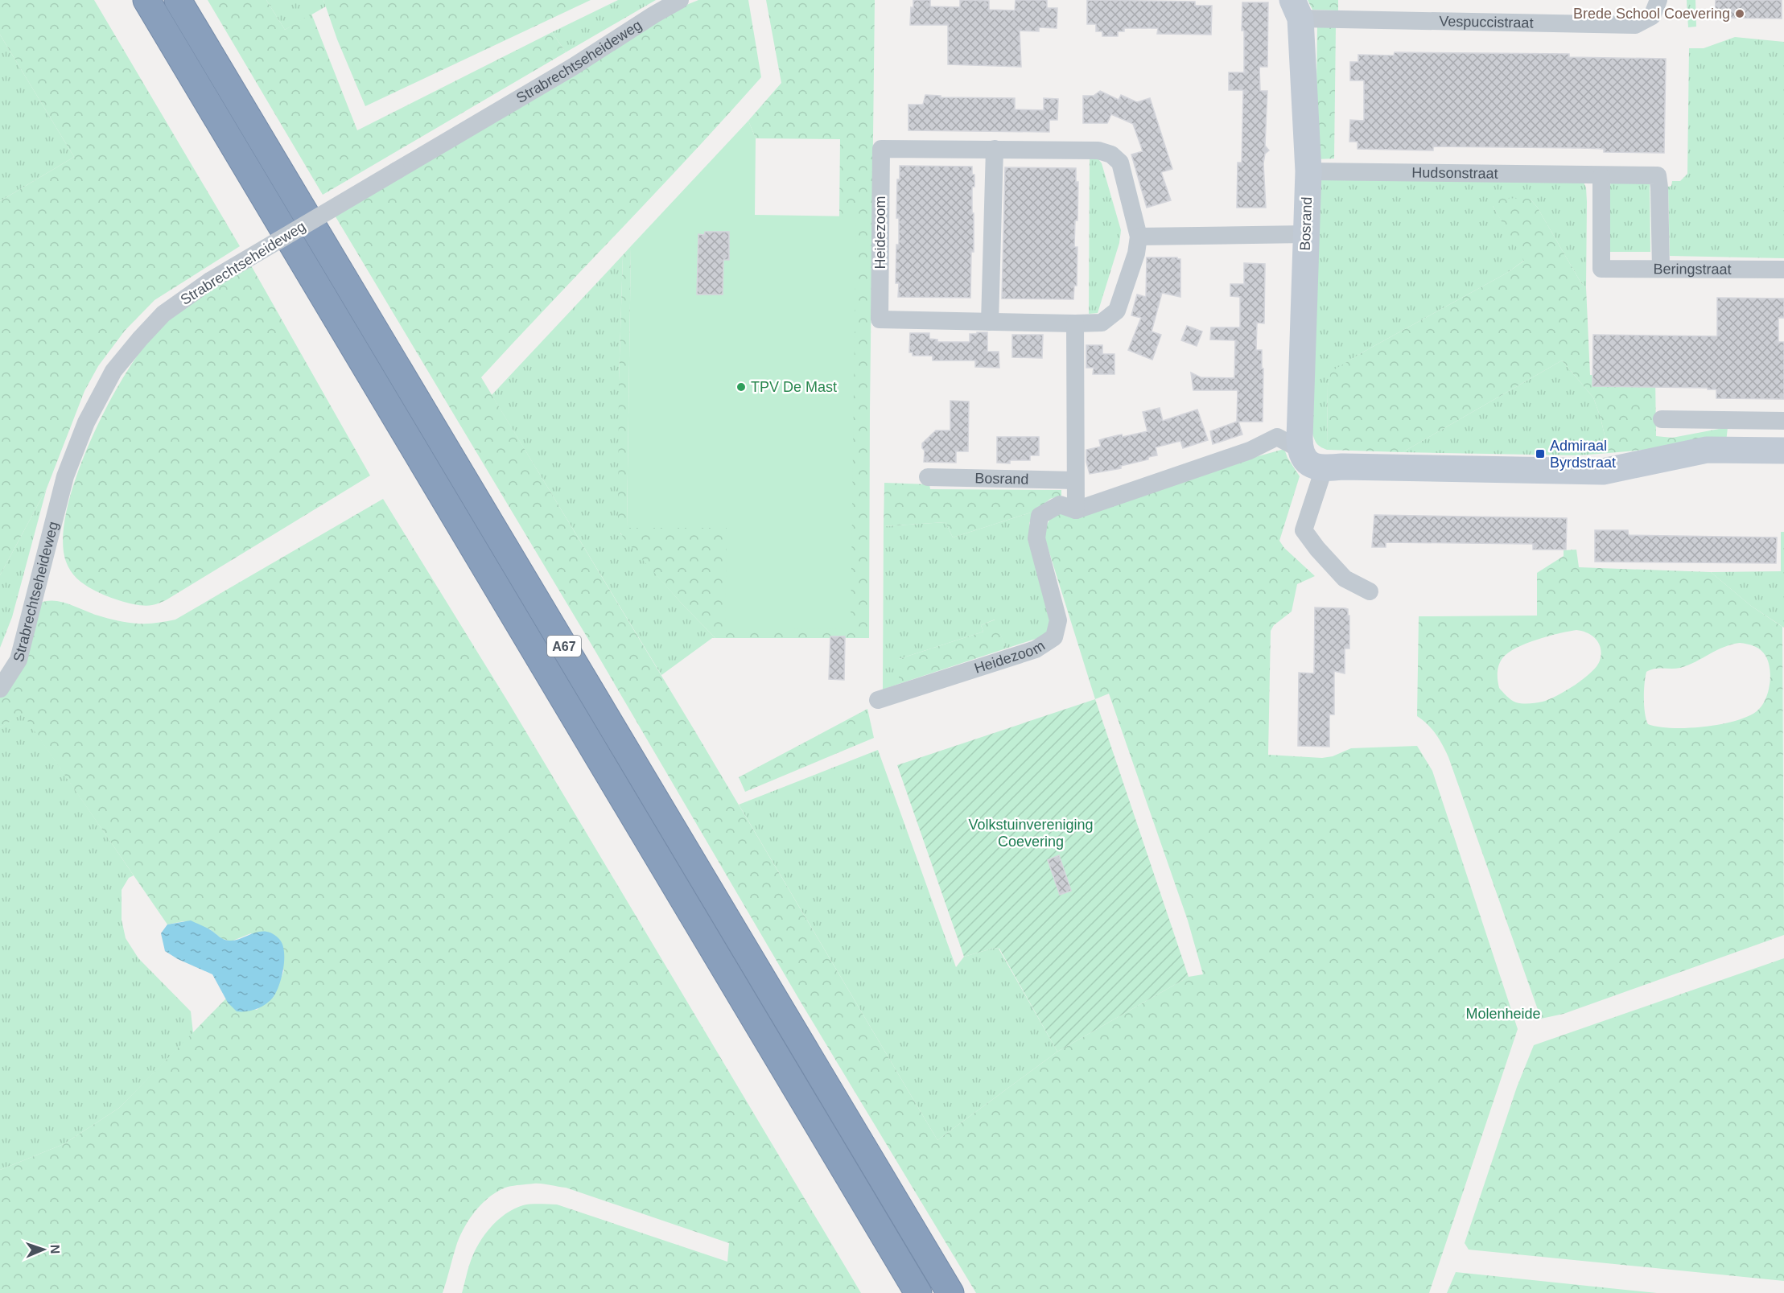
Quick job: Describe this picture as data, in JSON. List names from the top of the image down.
{
  "streets": {
    "highway": ["A67"],
    "street": [
      "Vespuccistraat",
      "Strabrechtseheideweg",
      "Hudsonstraat",
      "Bosrand",
      "Heidezoom",
      "Beringstraat"
    ]
  },
  "crossings": [
    ["Vespuccistraat", "Bosrand"],
    ["Hudsonstraat", "Bosrand"],
    ["Hudsonstraat", "Beringstraat"]
  ],
  "parks": ["Volkstuinvereniging Coevering", "Molenheide"],
  "places": {
    "other": ["Brede School Coevering", "TPV De Mast"],
    "transit": ["Admiraal Byrdstraat"]
  },
  "north": "right"
}
